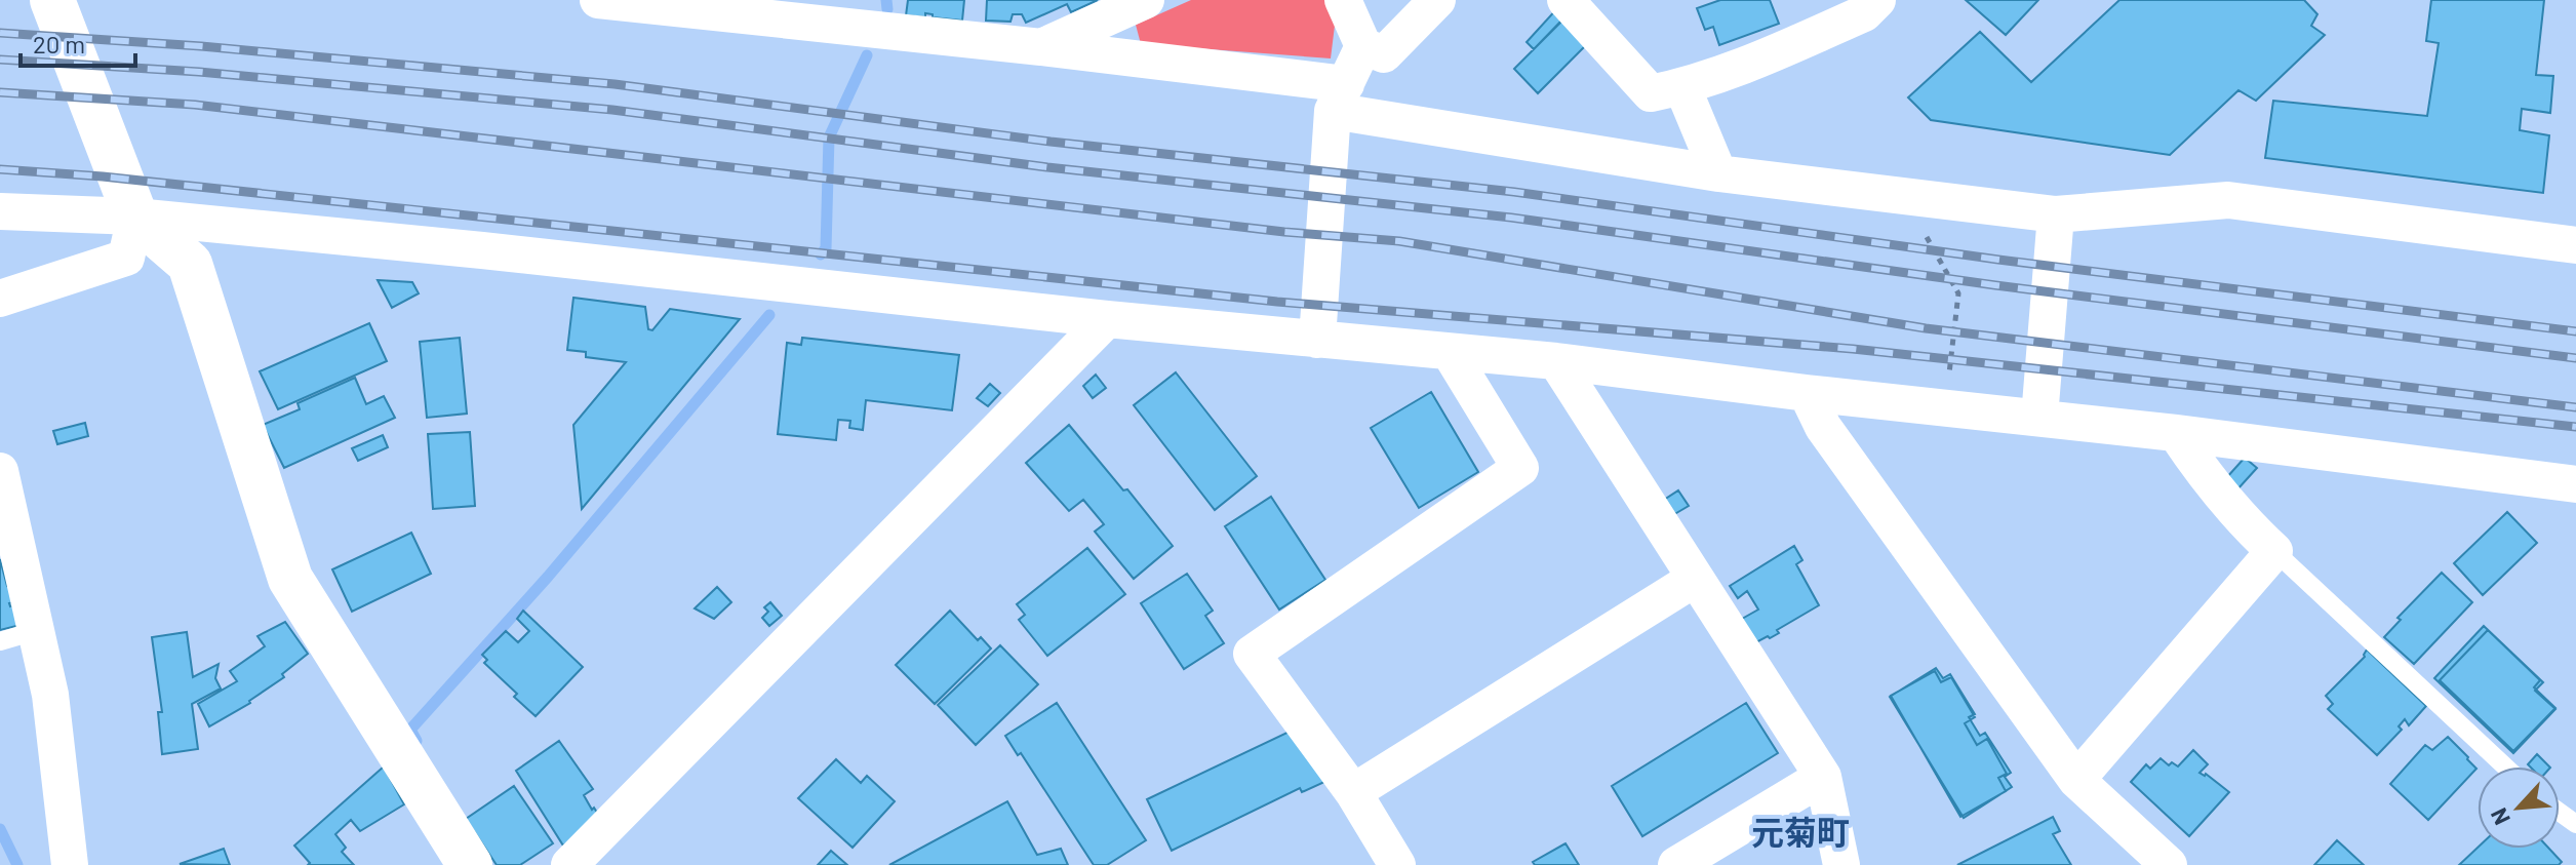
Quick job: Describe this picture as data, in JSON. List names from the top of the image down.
{
  "districts": ["元菊町"],
  "scale_bar": "20 m",
  "north": "bottom left"
}
